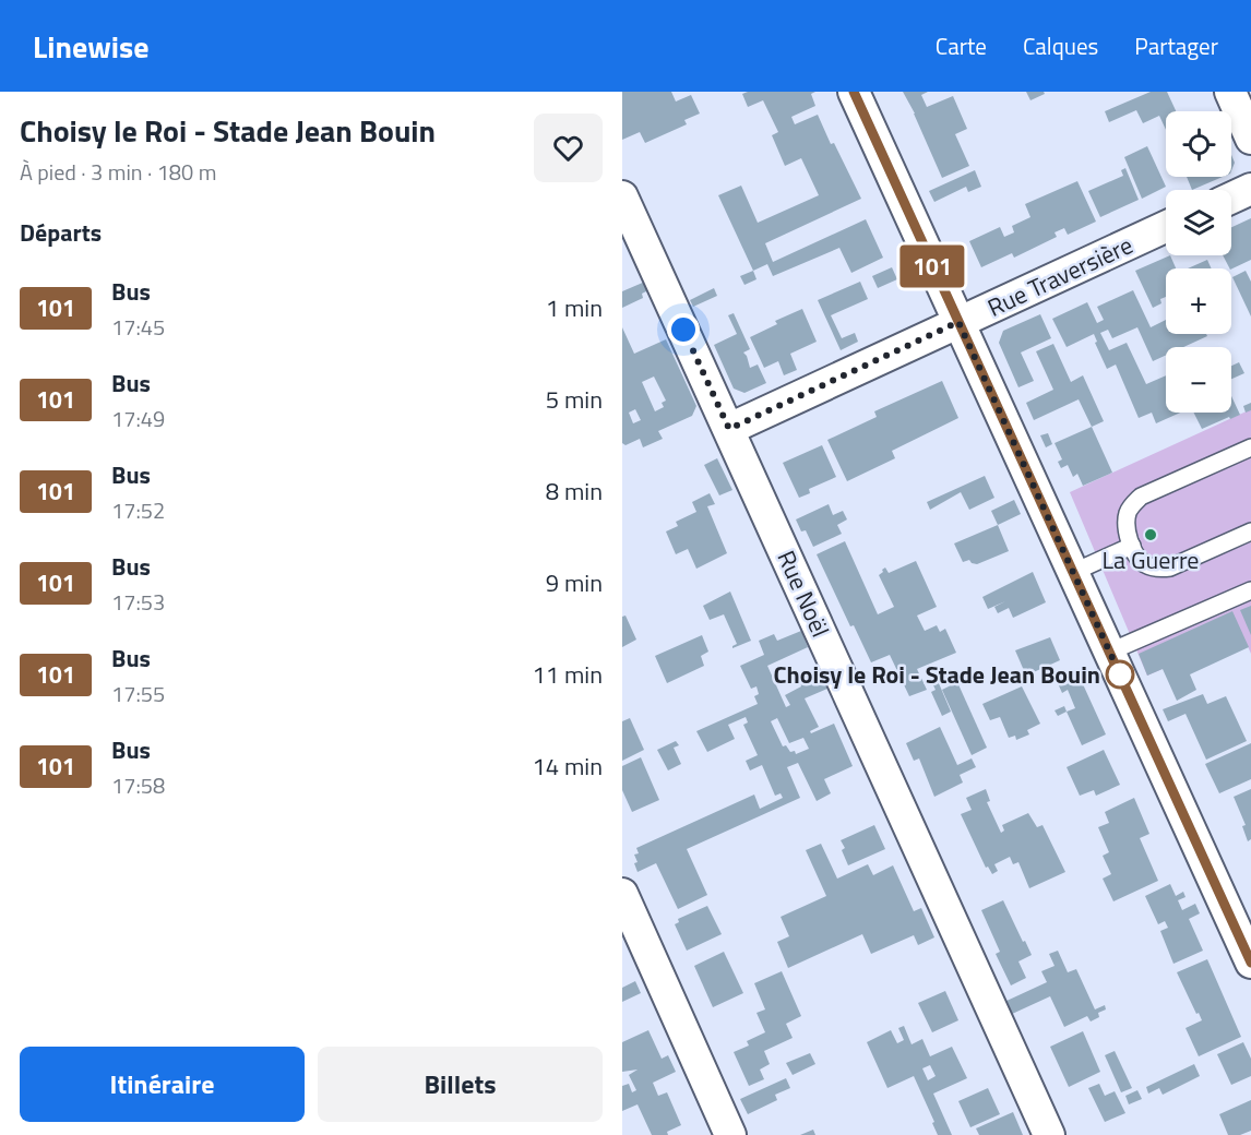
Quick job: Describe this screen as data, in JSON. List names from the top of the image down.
{
  "streets": {
    "street": ["Rue Traversière", "Rue Noël"]
  },
  "crossings": [
    ["Rue Traversière", "Rue Noël"]
  ],
  "places": ["La Guerre", "Choisy le Roi - Stade Jean Bouin"],
  "lines": ["bus line 101"],
  "page": {
    "header": "Linewise",
    "nav": ["Carte", "Calques", "Partager"],
    "heading": [
      ["Choisy le Roi - Stade Jean Bouin", "À pied · 3 min · 180 m"],
      "Départs"
    ],
    "on_map": "101",
    "map_buttons": ["+", "−"],
    "list": [
      {
        "mark": "101",
        "name": "Bus",
        "note": "17:45",
        "value": "1 min"
      },
      {
        "mark": "101",
        "name": "Bus",
        "note": "17:49",
        "value": "5 min"
      },
      {
        "mark": "101",
        "name": "Bus",
        "note": "17:52",
        "value": "8 min"
      },
      {
        "mark": "101",
        "name": "Bus",
        "note": "17:53",
        "value": "9 min"
      },
      {
        "mark": "101",
        "name": "Bus",
        "note": "17:55",
        "value": "11 min"
      },
      {
        "mark": "101",
        "name": "Bus",
        "note": "17:58",
        "value": "14 min"
      }
    ],
    "buttons": ["Itinéraire", "Billets"]
  }
}
